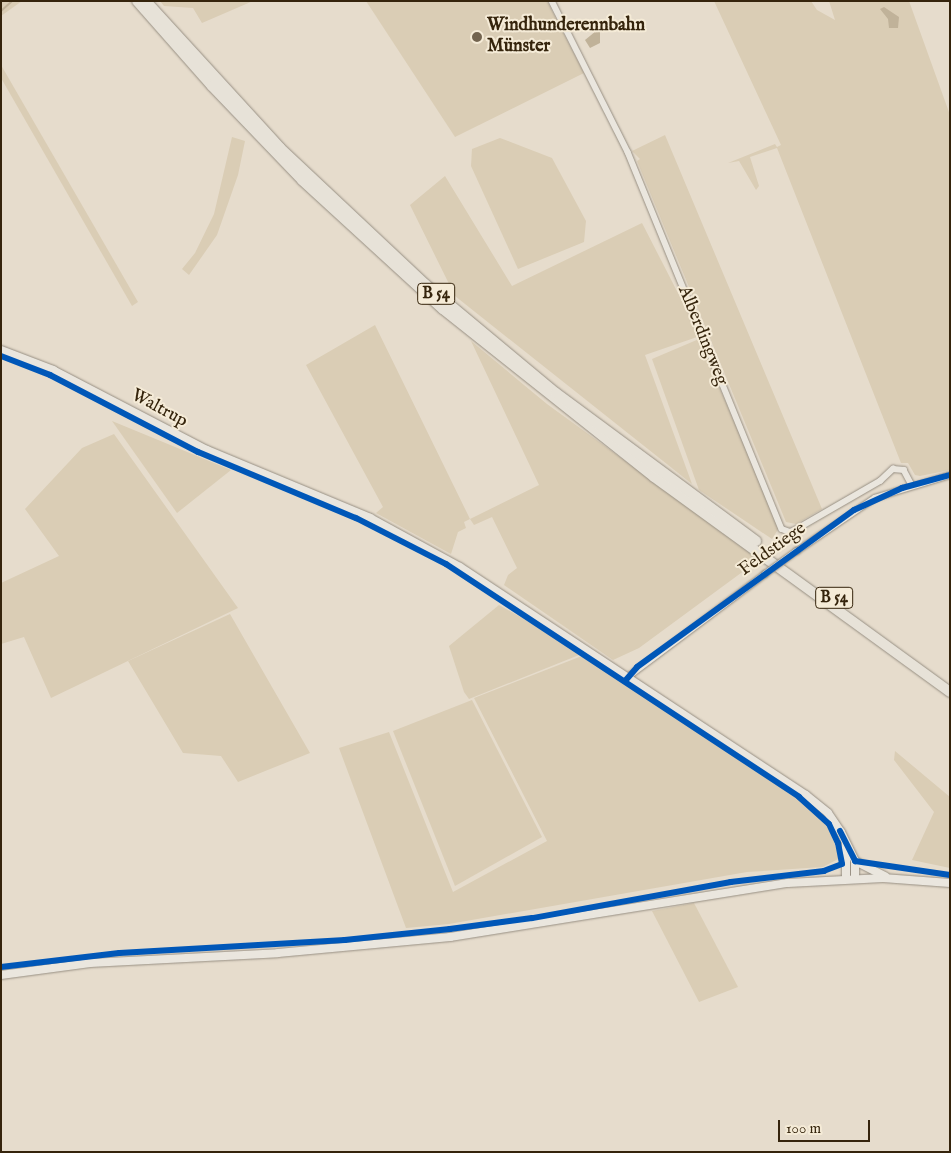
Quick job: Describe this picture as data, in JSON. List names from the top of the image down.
{
  "streets": {
    "highway": ["B 54"],
    "main road": ["Waltrup"],
    "street": ["Alberdingweg", "Feldstiege"]
  },
  "crossings": [
    ["Alberdingweg", "Feldstiege"],
    ["Waltrup", "Feldstiege"]
  ],
  "places": ["Windhunderennbahn Münster"],
  "scale_bar": "100 m"
}
